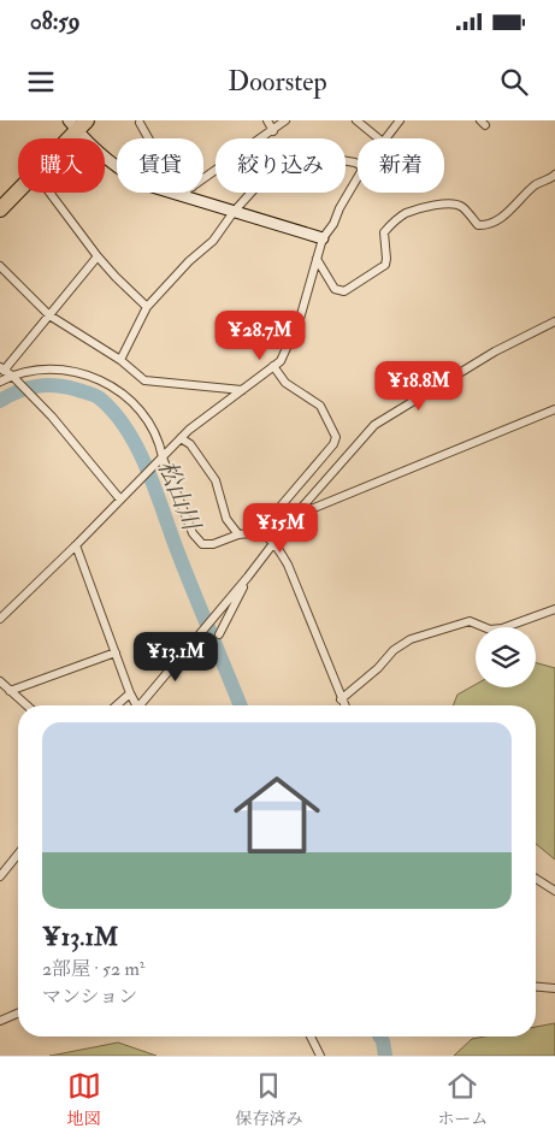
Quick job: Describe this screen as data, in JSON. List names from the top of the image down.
{
  "water": ["松山川"],
  "page": {
    "status": "08:59",
    "header": "Doorstep",
    "chip": [
      "購入",
      "賃貸",
      "絞り込み",
      "新着"
    ],
    "price": [
      "¥28.7M",
      "¥18.8M",
      "¥15M",
      "¥13.1M"
    ],
    "list": [
      {
        "name": "¥13.1M",
        "note": "2部屋 · 52 m² · マンション"
      }
    ],
    "tabs": ["地図", "保存済み", "ホーム"]
  }
}
